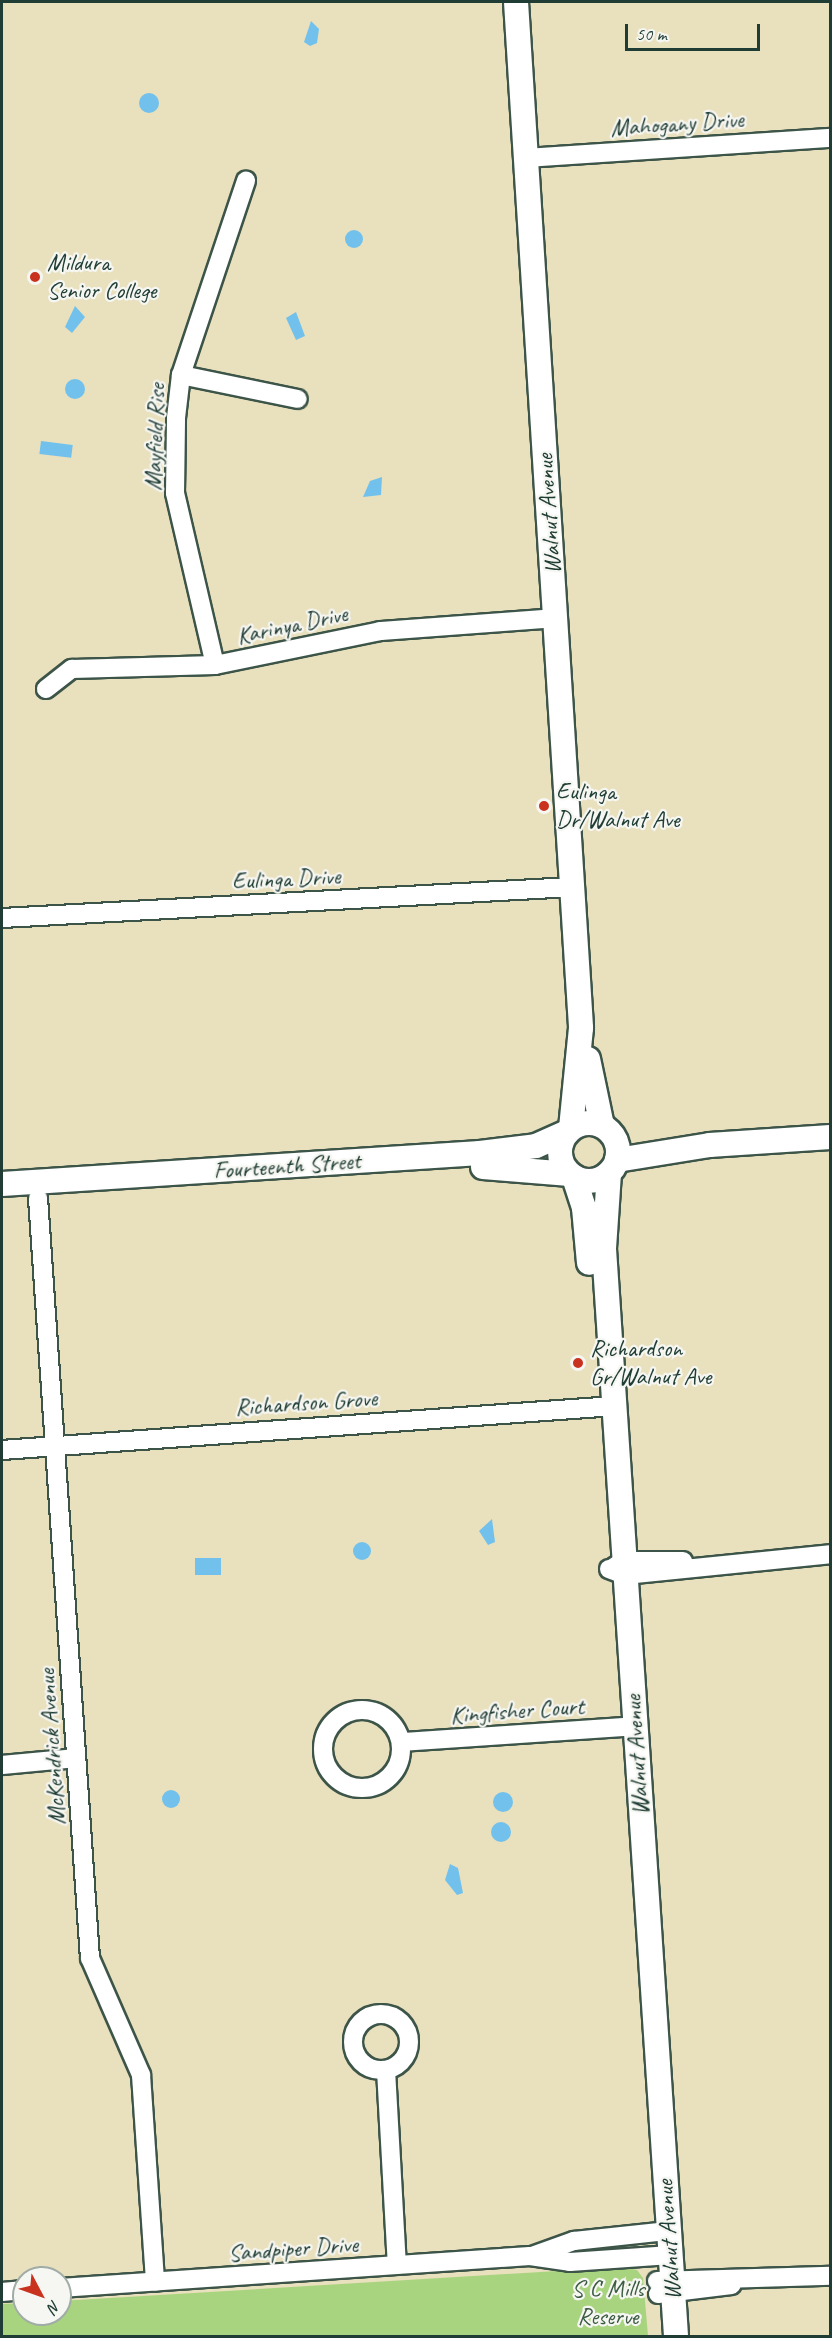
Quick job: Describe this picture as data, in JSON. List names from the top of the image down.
{
  "streets": {
    "street": [
      "Mahogany Drive",
      "Mayfield Rise",
      "Walnut Avenue",
      "Karinya Drive",
      "Eulinga Drive",
      "Fourteenth Street",
      "Richardson Grove",
      "Kingfisher Court",
      "McKendrick Avenue",
      "Sandpiper Drive"
    ]
  },
  "crossings": [
    ["Mahogany Drive", "Walnut Avenue"],
    ["Mayfield Rise", "Karinya Drive"],
    ["Walnut Avenue", "Karinya Drive"],
    ["Walnut Avenue", "Eulinga Drive"],
    ["Walnut Avenue", "Fourteenth Street"],
    ["Walnut Avenue", "Richardson Grove"],
    ["Walnut Avenue", "Kingfisher Court"],
    ["Walnut Avenue", "Sandpiper Drive"],
    ["Fourteenth Street", "McKendrick Avenue"],
    ["Richardson Grove", "McKendrick Avenue"],
    ["McKendrick Avenue", "Sandpiper Drive"]
  ],
  "parks": ["S C Mills Reserve"],
  "places": ["Mildura Senior College", "Eulinga Dr/Walnut Ave", "Richardson Gr/Walnut Ave"],
  "scale_bar": "50 m",
  "north": "bottom right"
}
